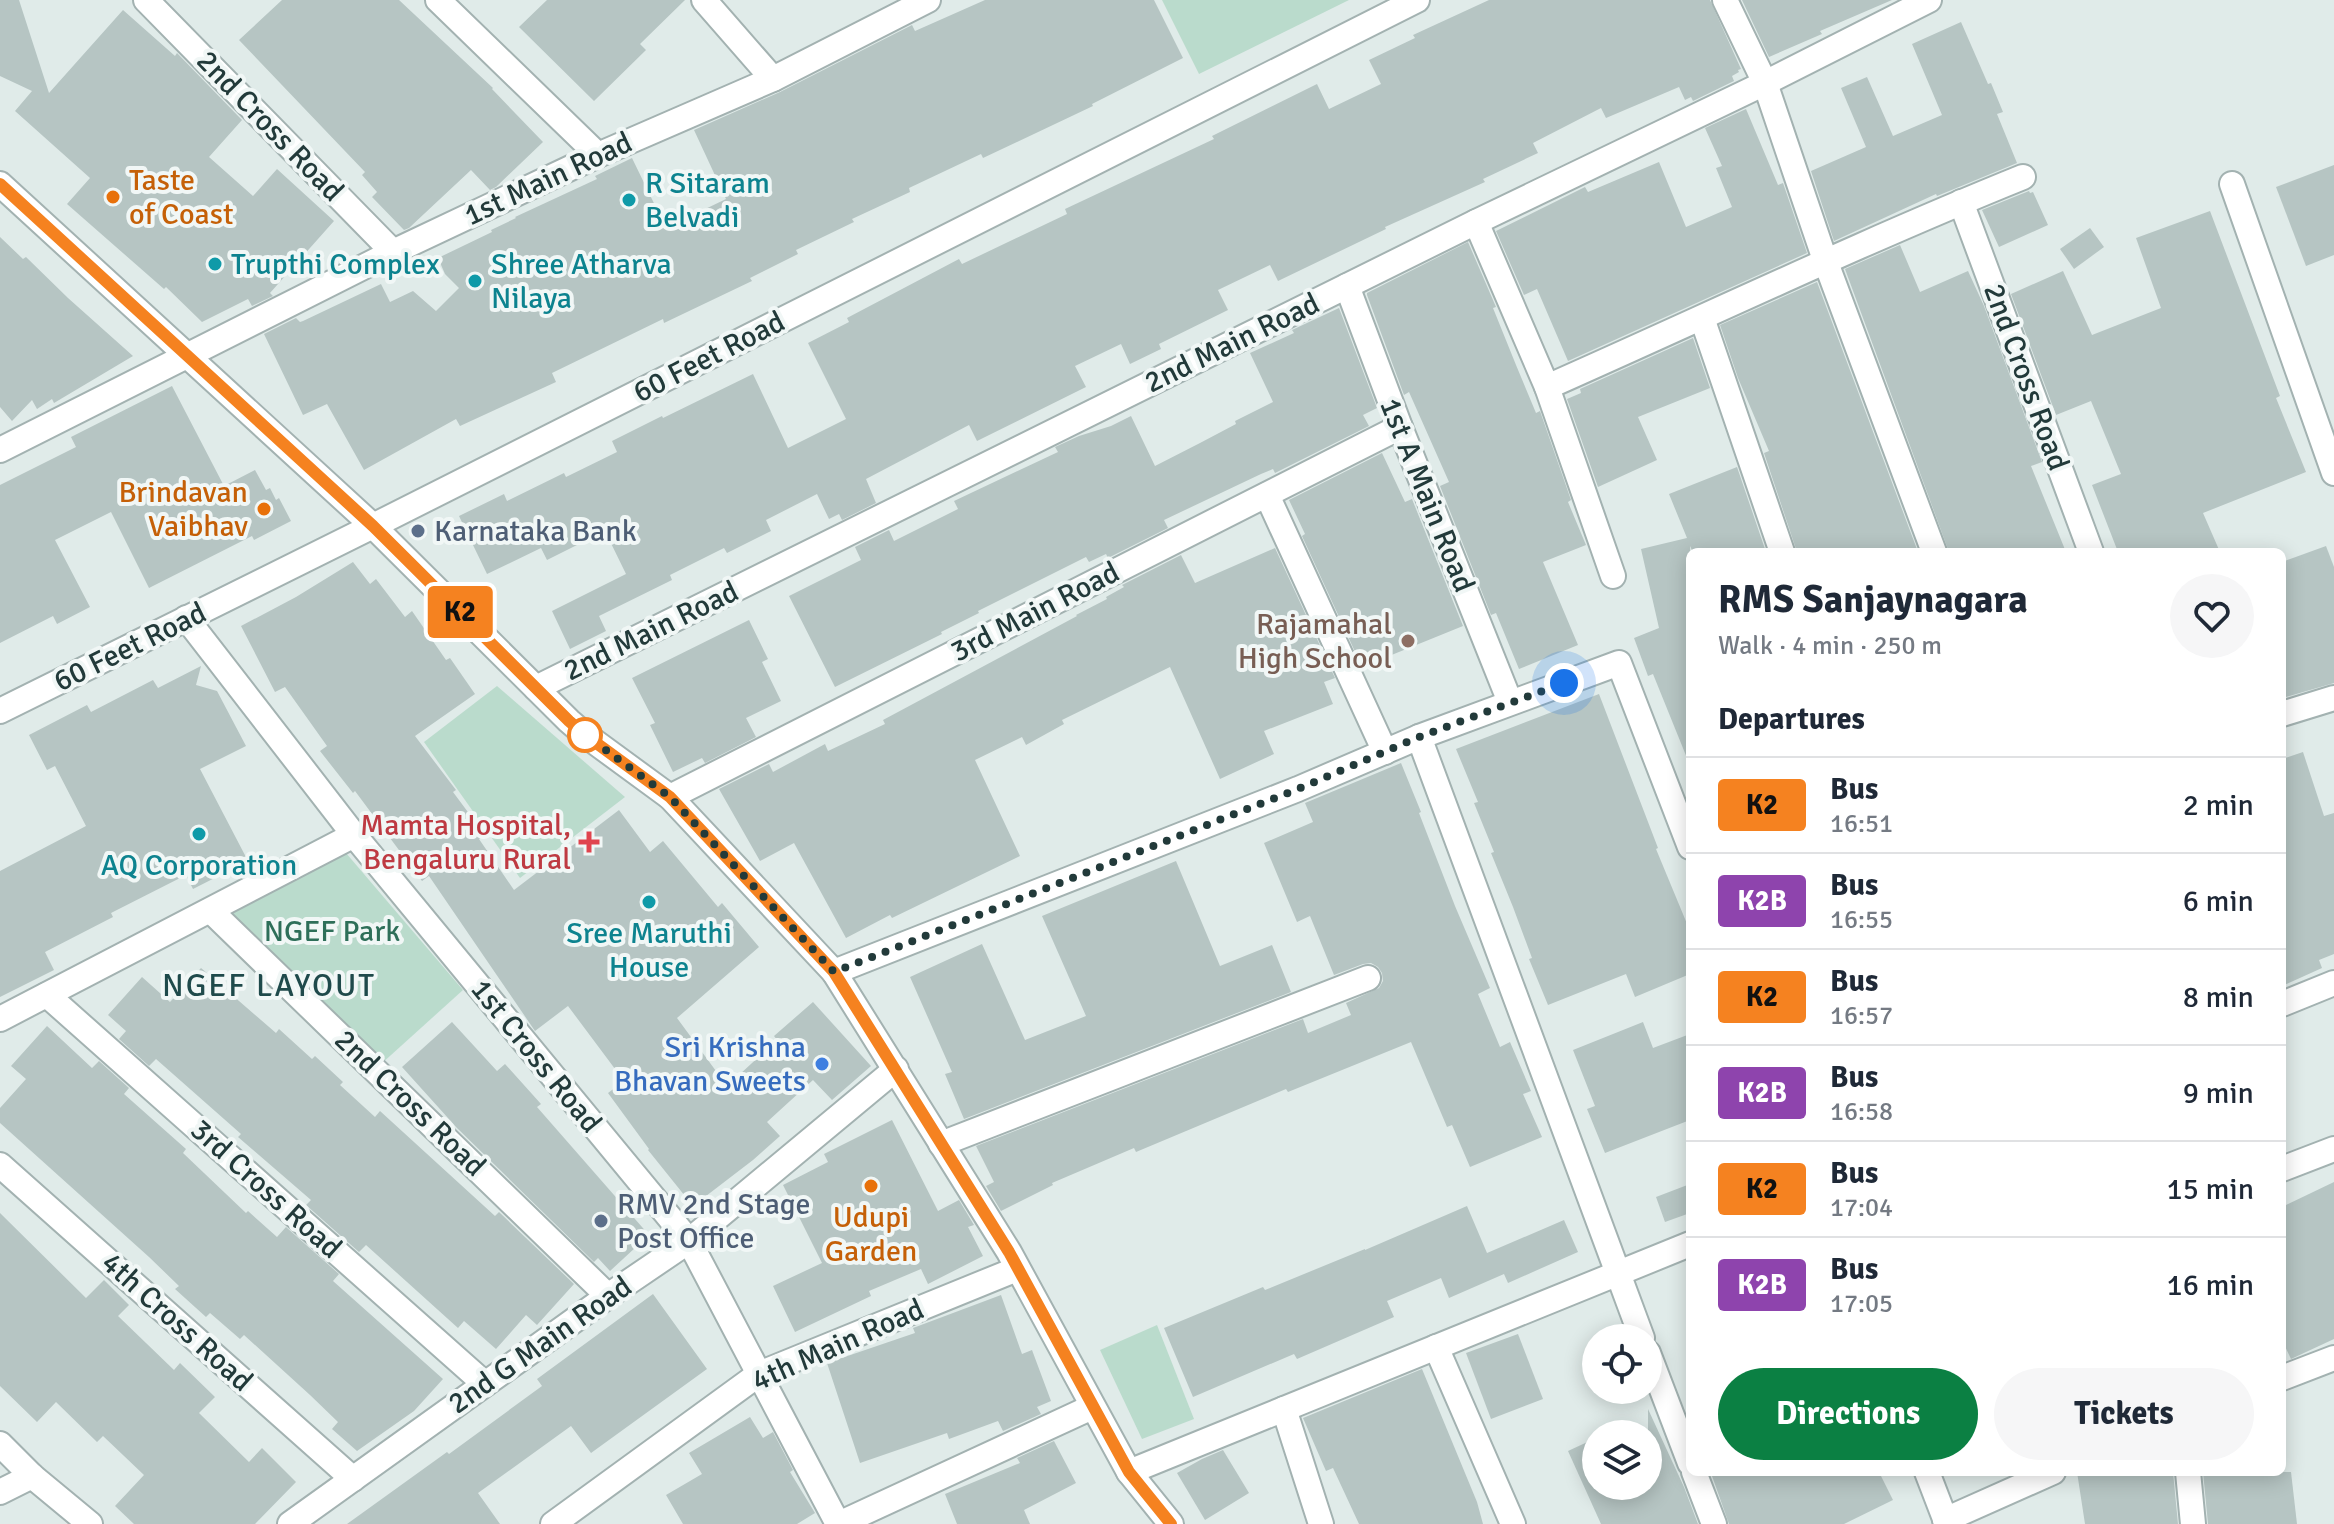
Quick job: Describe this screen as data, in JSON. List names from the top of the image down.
{
  "streets": {
    "street": [
      "2nd Cross Road",
      "1st Main Road",
      "2nd Main Road",
      "60 Feet Road",
      "1st A Main Road",
      "3rd Main Road",
      "1st Cross Road",
      "3rd Cross Road",
      "4th Cross Road",
      "2nd G Main Road",
      "4th Main Road"
    ]
  },
  "crossings": [
    ["2nd Cross Road", "1st Main Road"],
    ["2nd Cross Road", "2nd G Main Road"],
    ["2nd Main Road", "1st A Main Road"],
    ["60 Feet Road", "1st Cross Road"],
    ["1st A Main Road", "3rd Main Road"],
    ["1st Cross Road", "2nd G Main Road"],
    ["1st Cross Road", "4th Main Road"],
    ["3rd Cross Road", "2nd G Main Road"],
    ["4th Cross Road", "2nd G Main Road"]
  ],
  "districts": ["NGEF LAYOUT"],
  "parks": ["NGEF Park"],
  "places": {
    "other": [
      "Taste of Coast",
      "R Sitaram Belvadi",
      "Trupthi Complex",
      "Shree Atharva Nilaya",
      "Brindavan Vaibhav",
      "Karnataka Bank",
      "Rajamahal High School",
      "AQ Corporation",
      "Sree Maruthi House",
      "Sri Krishna Bhavan Sweets",
      "Udupi Garden",
      "RMV 2nd Stage Post Office"
    ],
    "health": ["Mamta Hospital, Bengaluru Rural"]
  },
  "lines": ["bus line K2"],
  "page": {
    "on_map": "K2",
    "heading": [
      ["RMS Sanjaynagara", "Walk · 4 min · 250 m"],
      "Departures"
    ],
    "list": [
      {
        "mark": "K2",
        "name": "Bus",
        "note": "16:51",
        "value": "2 min"
      },
      {
        "mark": "K2B",
        "name": "Bus",
        "note": "16:55",
        "value": "6 min"
      },
      {
        "mark": "K2",
        "name": "Bus",
        "note": "16:57",
        "value": "8 min"
      },
      {
        "mark": "K2B",
        "name": "Bus",
        "note": "16:58",
        "value": "9 min"
      },
      {
        "mark": "K2",
        "name": "Bus",
        "note": "17:04",
        "value": "15 min"
      },
      {
        "mark": "K2B",
        "name": "Bus",
        "note": "17:05",
        "value": "16 min"
      }
    ],
    "buttons": ["Directions", "Tickets"]
  }
}
